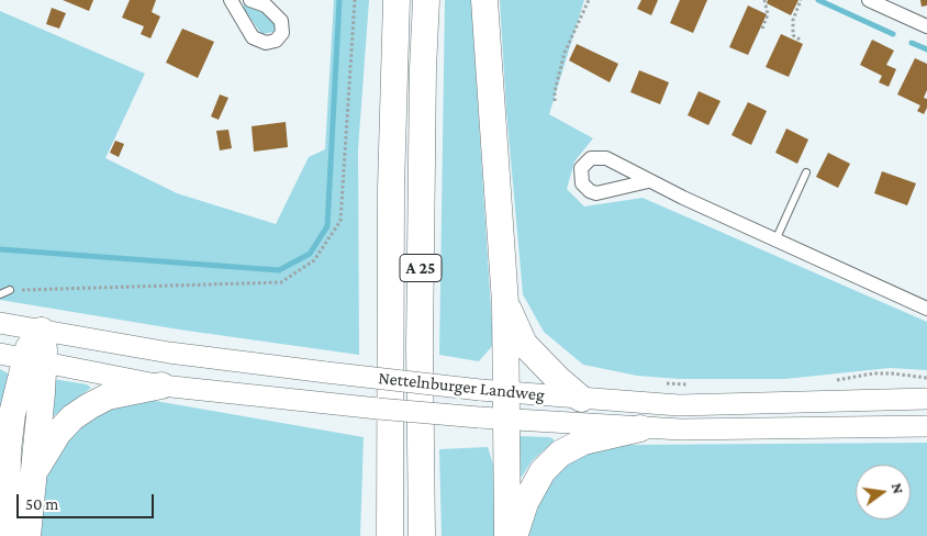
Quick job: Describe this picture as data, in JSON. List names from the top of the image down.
{
  "streets": {
    "highway": ["A 25"],
    "main road": ["Nettelnburger Landweg"]
  },
  "scale_bar": "50 m",
  "north": "right"
}
